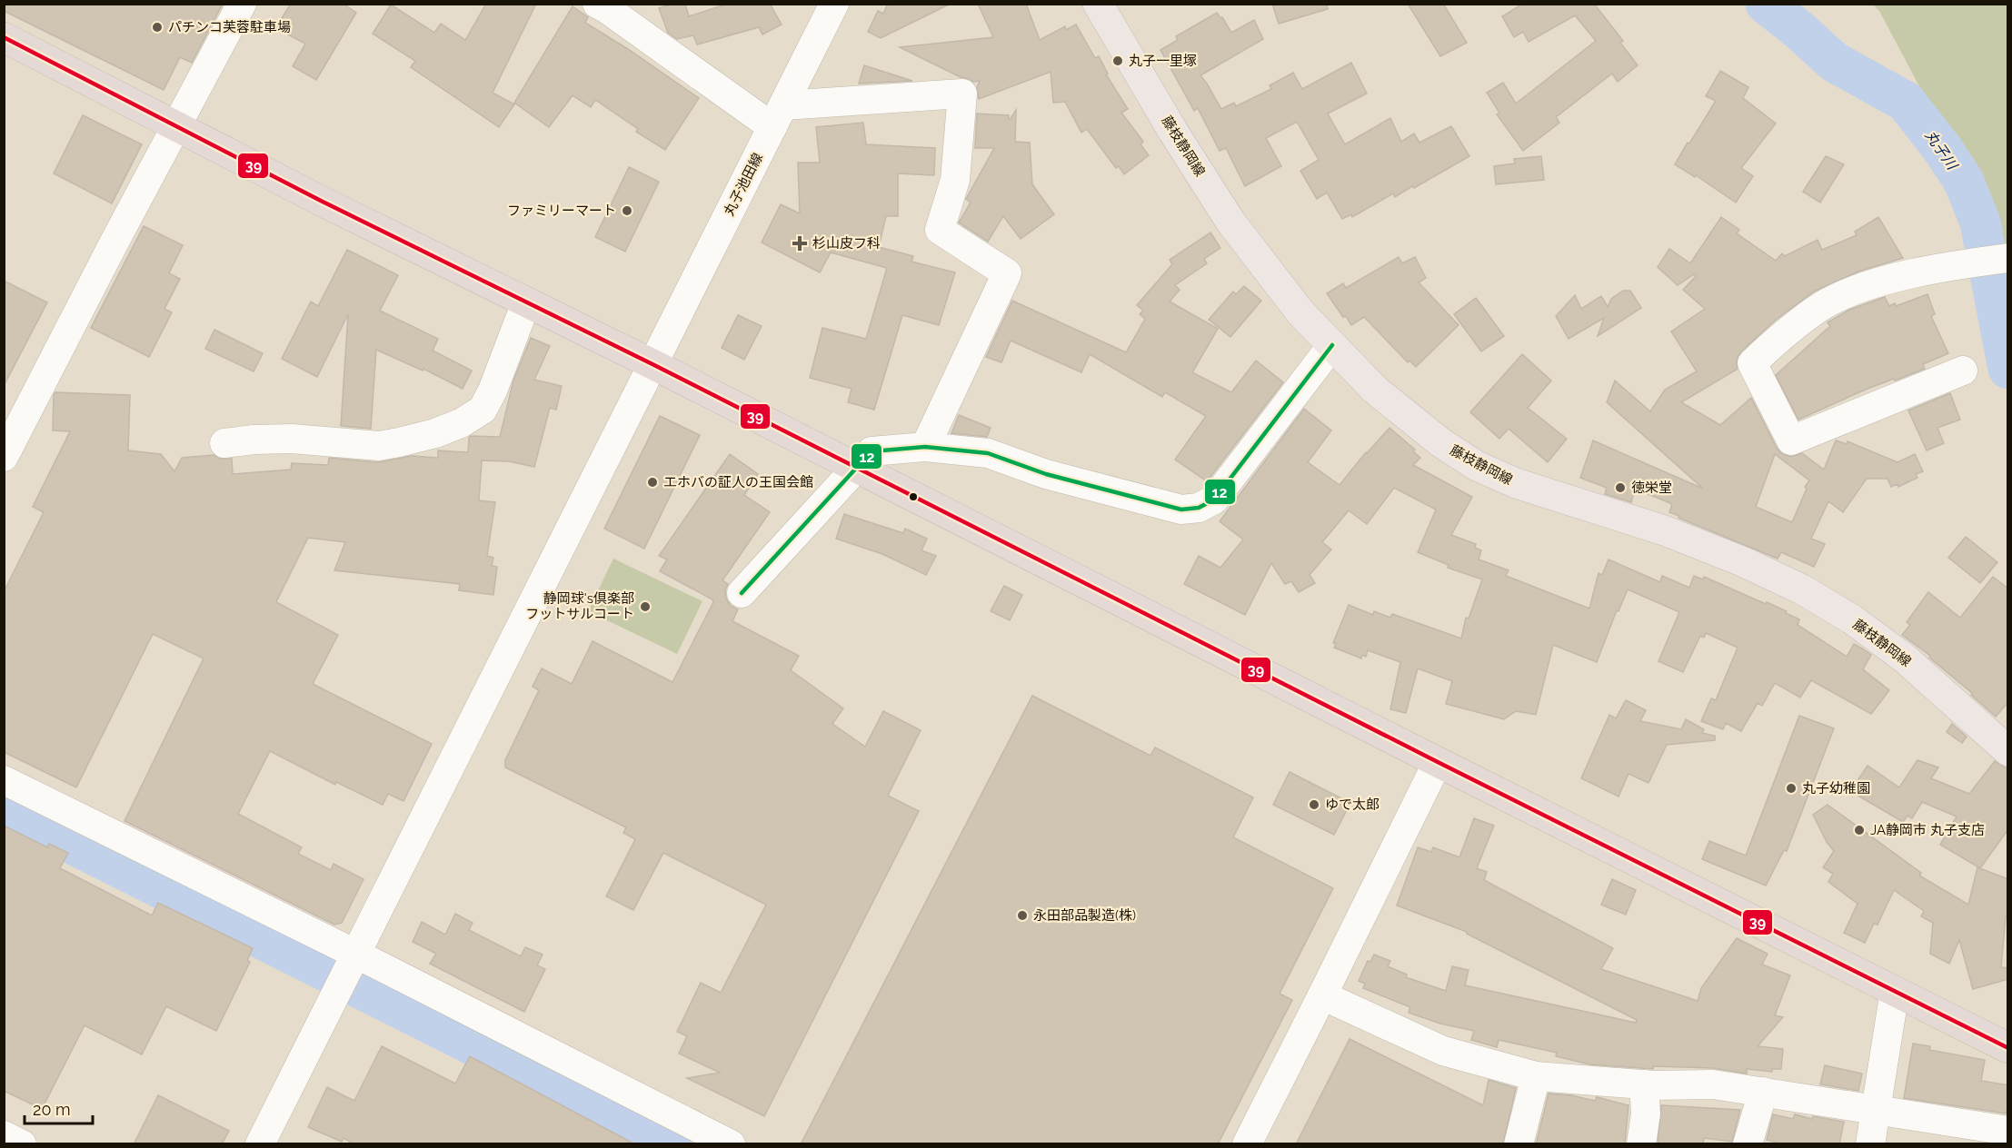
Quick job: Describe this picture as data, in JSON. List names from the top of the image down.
{
  "streets": {
    "main road": ["藤枝静岡線"],
    "street": ["丸子池田線"]
  },
  "water": ["丸子川"],
  "places": {
    "other": [
      "パチンコ芙蓉駐車場",
      "丸子一里塚",
      "ファミリーマート",
      "エホバの証人の王国会館",
      "徳栄堂",
      "静岡球's倶楽部 フットサルコート",
      "丸子幼稚園",
      "ゆで太郎",
      "JA静岡市 丸子支店",
      "永田部品製造(株)"
    ],
    "health": ["杉山皮フ科"]
  },
  "lines": ["transit line 39", "transit line 12"],
  "scale_bar": "20 m"
}
